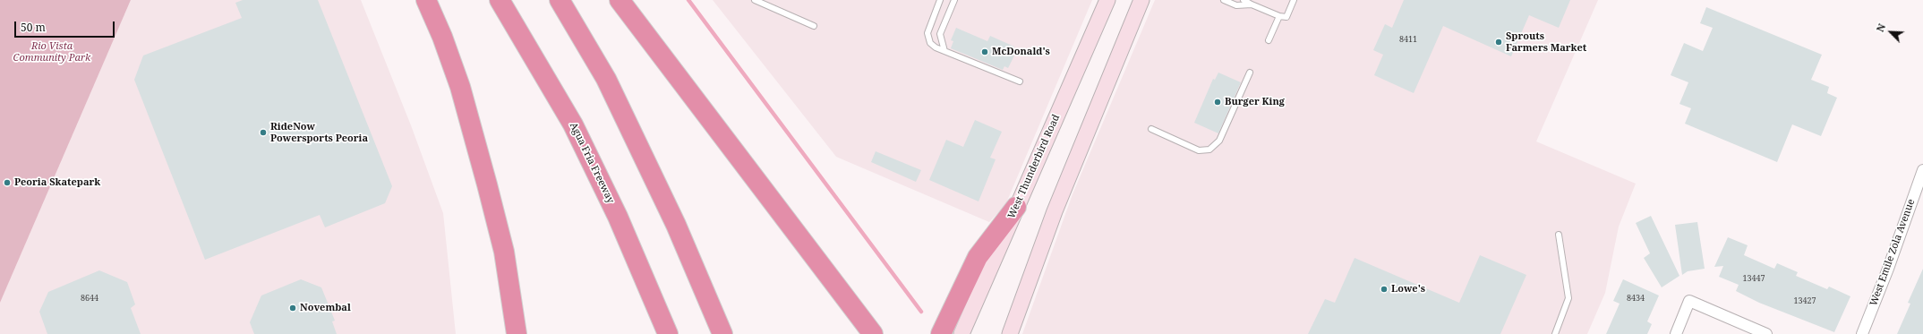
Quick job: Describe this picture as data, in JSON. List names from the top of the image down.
{
  "streets": {
    "highway": ["Agua Fria Freeway"],
    "main road": ["West Thunderbird Road"],
    "street": ["West Emile Zola Avenue"]
  },
  "parks": ["Rio Vista Community Park"],
  "places": [
    "Sprouts Farmers Market",
    "McDonald's",
    "Burger King",
    "RideNow Powersports Peoria",
    "Peoria Skatepark",
    "Lowe's",
    "Novembal"
  ],
  "house_numbers": [
    "8411",
    "13447",
    "8644",
    "8434",
    "13427"
  ],
  "scale_bar": "50 m",
  "north": "top left"
}
